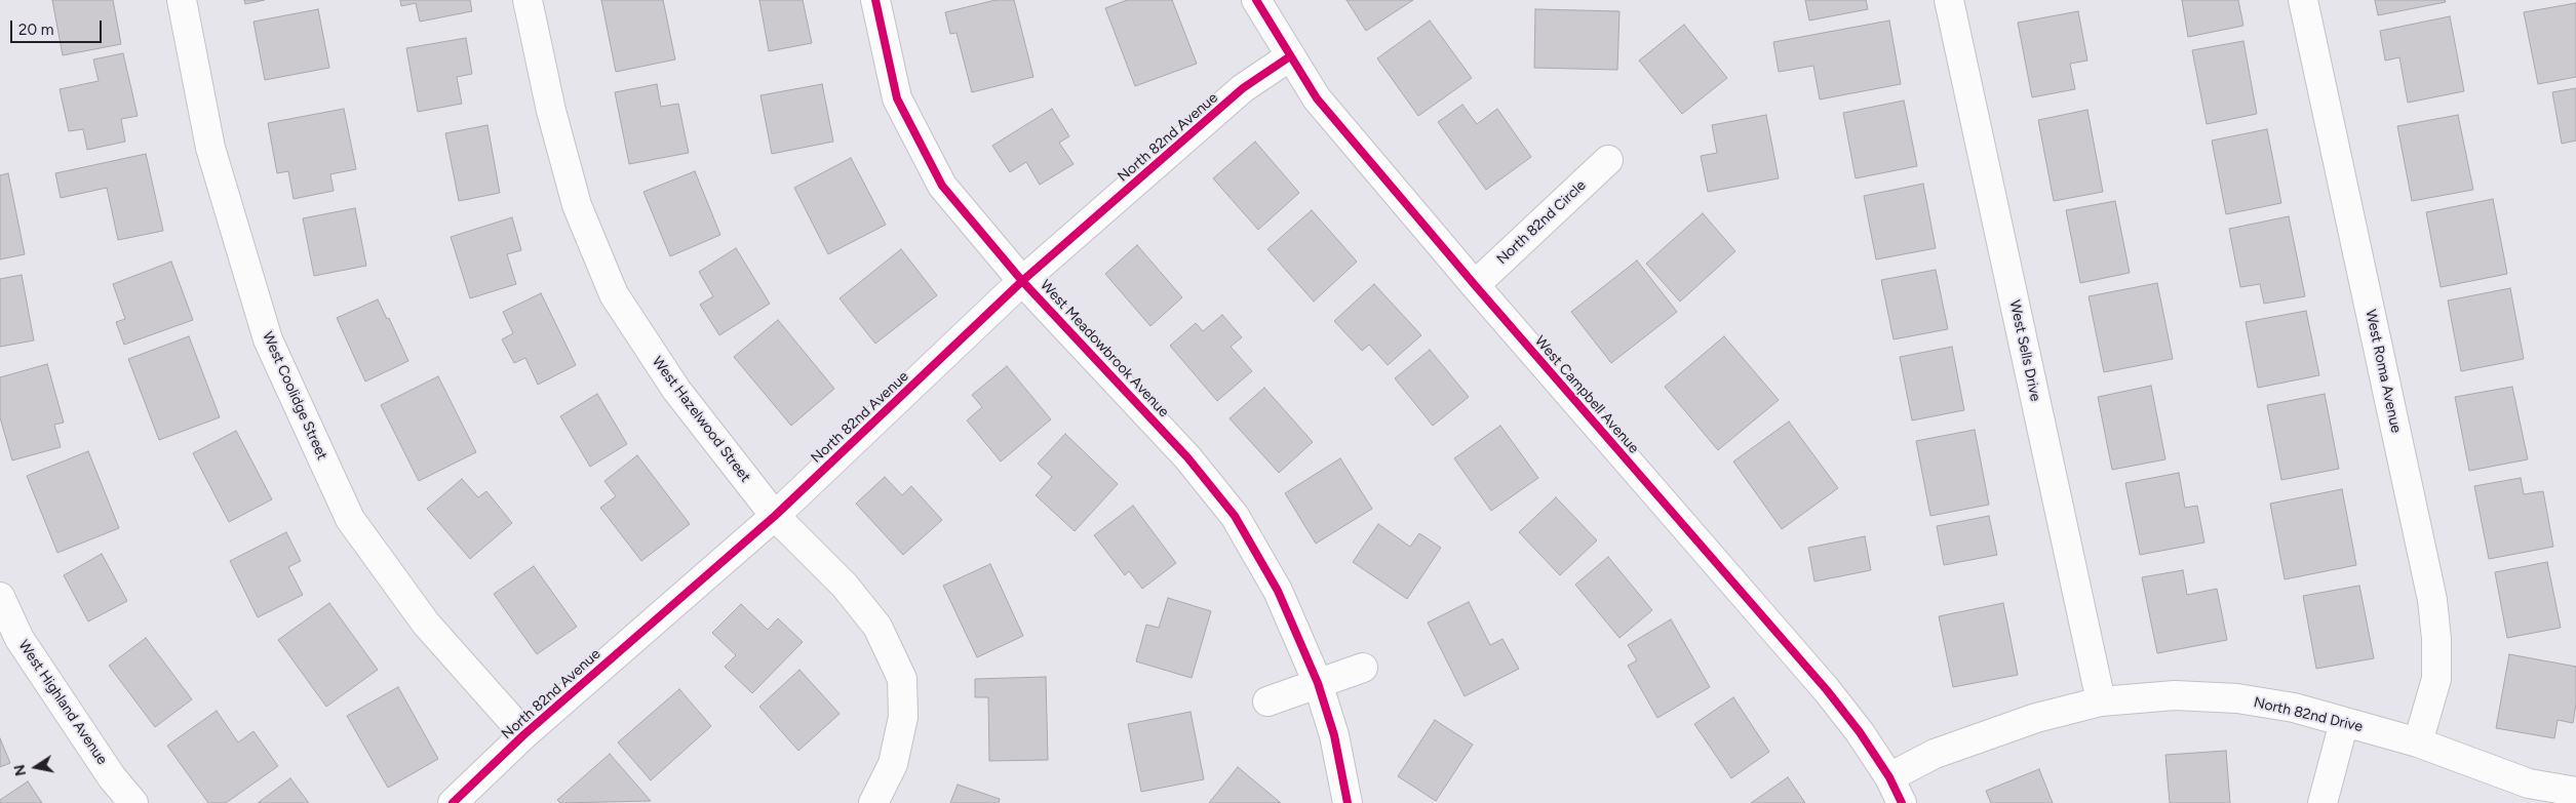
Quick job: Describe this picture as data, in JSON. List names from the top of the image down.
{
  "streets": {
    "street": [
      "North 82nd Avenue",
      "North 82nd Circle",
      "West Meadowbrook Avenue",
      "West Sells Drive",
      "West Roma Avenue",
      "West Campbell Avenue",
      "West Coolidge Street",
      "West Hazelwood Street",
      "West Highland Avenue",
      "North 82nd Drive"
    ]
  },
  "crossings": [
    ["North 82nd Avenue", "West Meadowbrook Avenue"],
    ["North 82nd Avenue", "West Campbell Avenue"],
    ["North 82nd Avenue", "West Coolidge Street"],
    ["North 82nd Avenue", "West Hazelwood Street"],
    ["North 82nd Circle", "West Campbell Avenue"],
    ["West Sells Drive", "North 82nd Drive"],
    ["West Roma Avenue", "North 82nd Drive"],
    ["West Campbell Avenue", "North 82nd Drive"]
  ],
  "scale_bar": "20 m",
  "north": "left"
}
